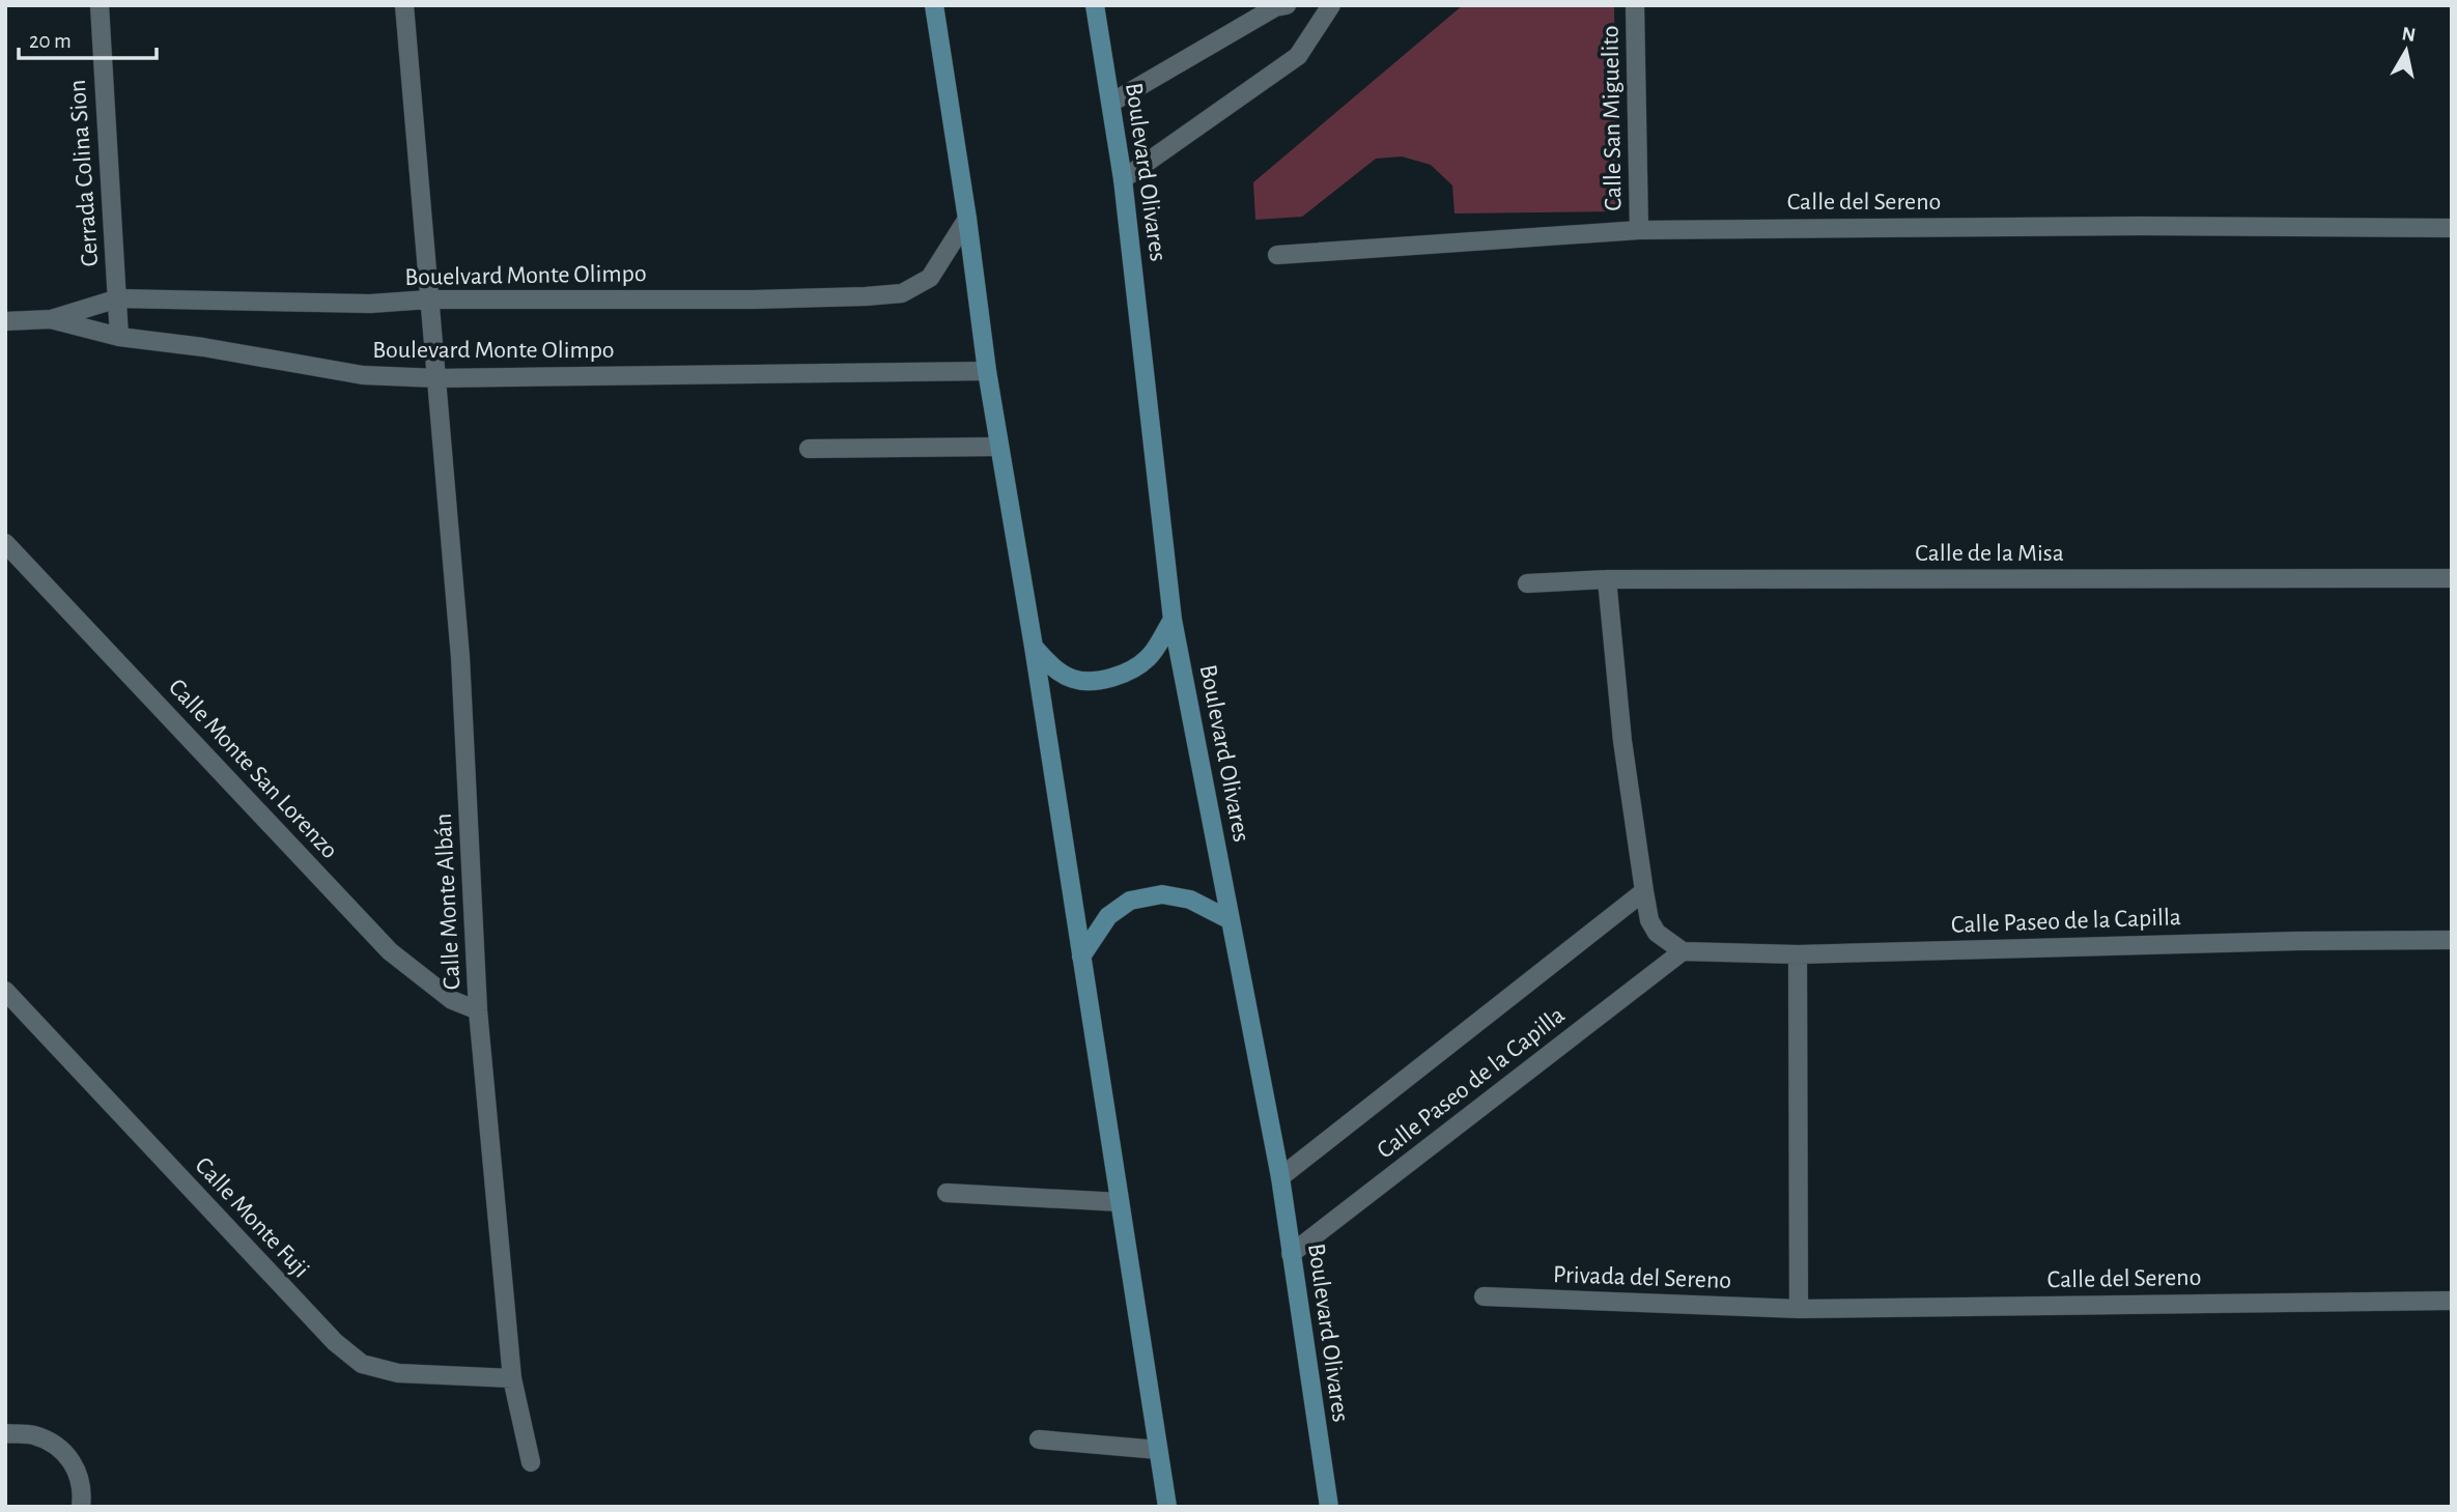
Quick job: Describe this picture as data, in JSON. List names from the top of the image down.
{
  "streets": {
    "street": [
      "Calle San Miguelito",
      "Boulevard Olivares",
      "Cerrada Colina Sion",
      "Calle del Sereno",
      "Bouelvard Monte Olimpo",
      "Boulevard Monte Olimpo",
      "Calle de la Misa",
      "Calle Monte San Lorenzo",
      "Calle Monte Albán",
      "Calle Paseo de la Capilla",
      "Calle Monte Fuji",
      "Privada del Sereno"
    ]
  },
  "crossings": [
    ["Calle San Miguelito", "Calle del Sereno"],
    ["Boulevard Olivares", "Calle Paseo de la Capilla"],
    ["Cerrada Colina Sion", "Bouelvard Monte Olimpo"],
    ["Cerrada Colina Sion", "Boulevard Monte Olimpo"],
    ["Calle del Sereno", "Privada del Sereno"],
    ["Bouelvard Monte Olimpo", "Boulevard Monte Olimpo"],
    ["Bouelvard Monte Olimpo", "Calle Monte Albán"],
    ["Boulevard Monte Olimpo", "Calle Monte Albán"],
    ["Calle Monte San Lorenzo", "Calle Monte Albán"],
    ["Calle Monte Albán", "Calle Monte Fuji"]
  ],
  "scale_bar": "20 m",
  "north": "top"
}
